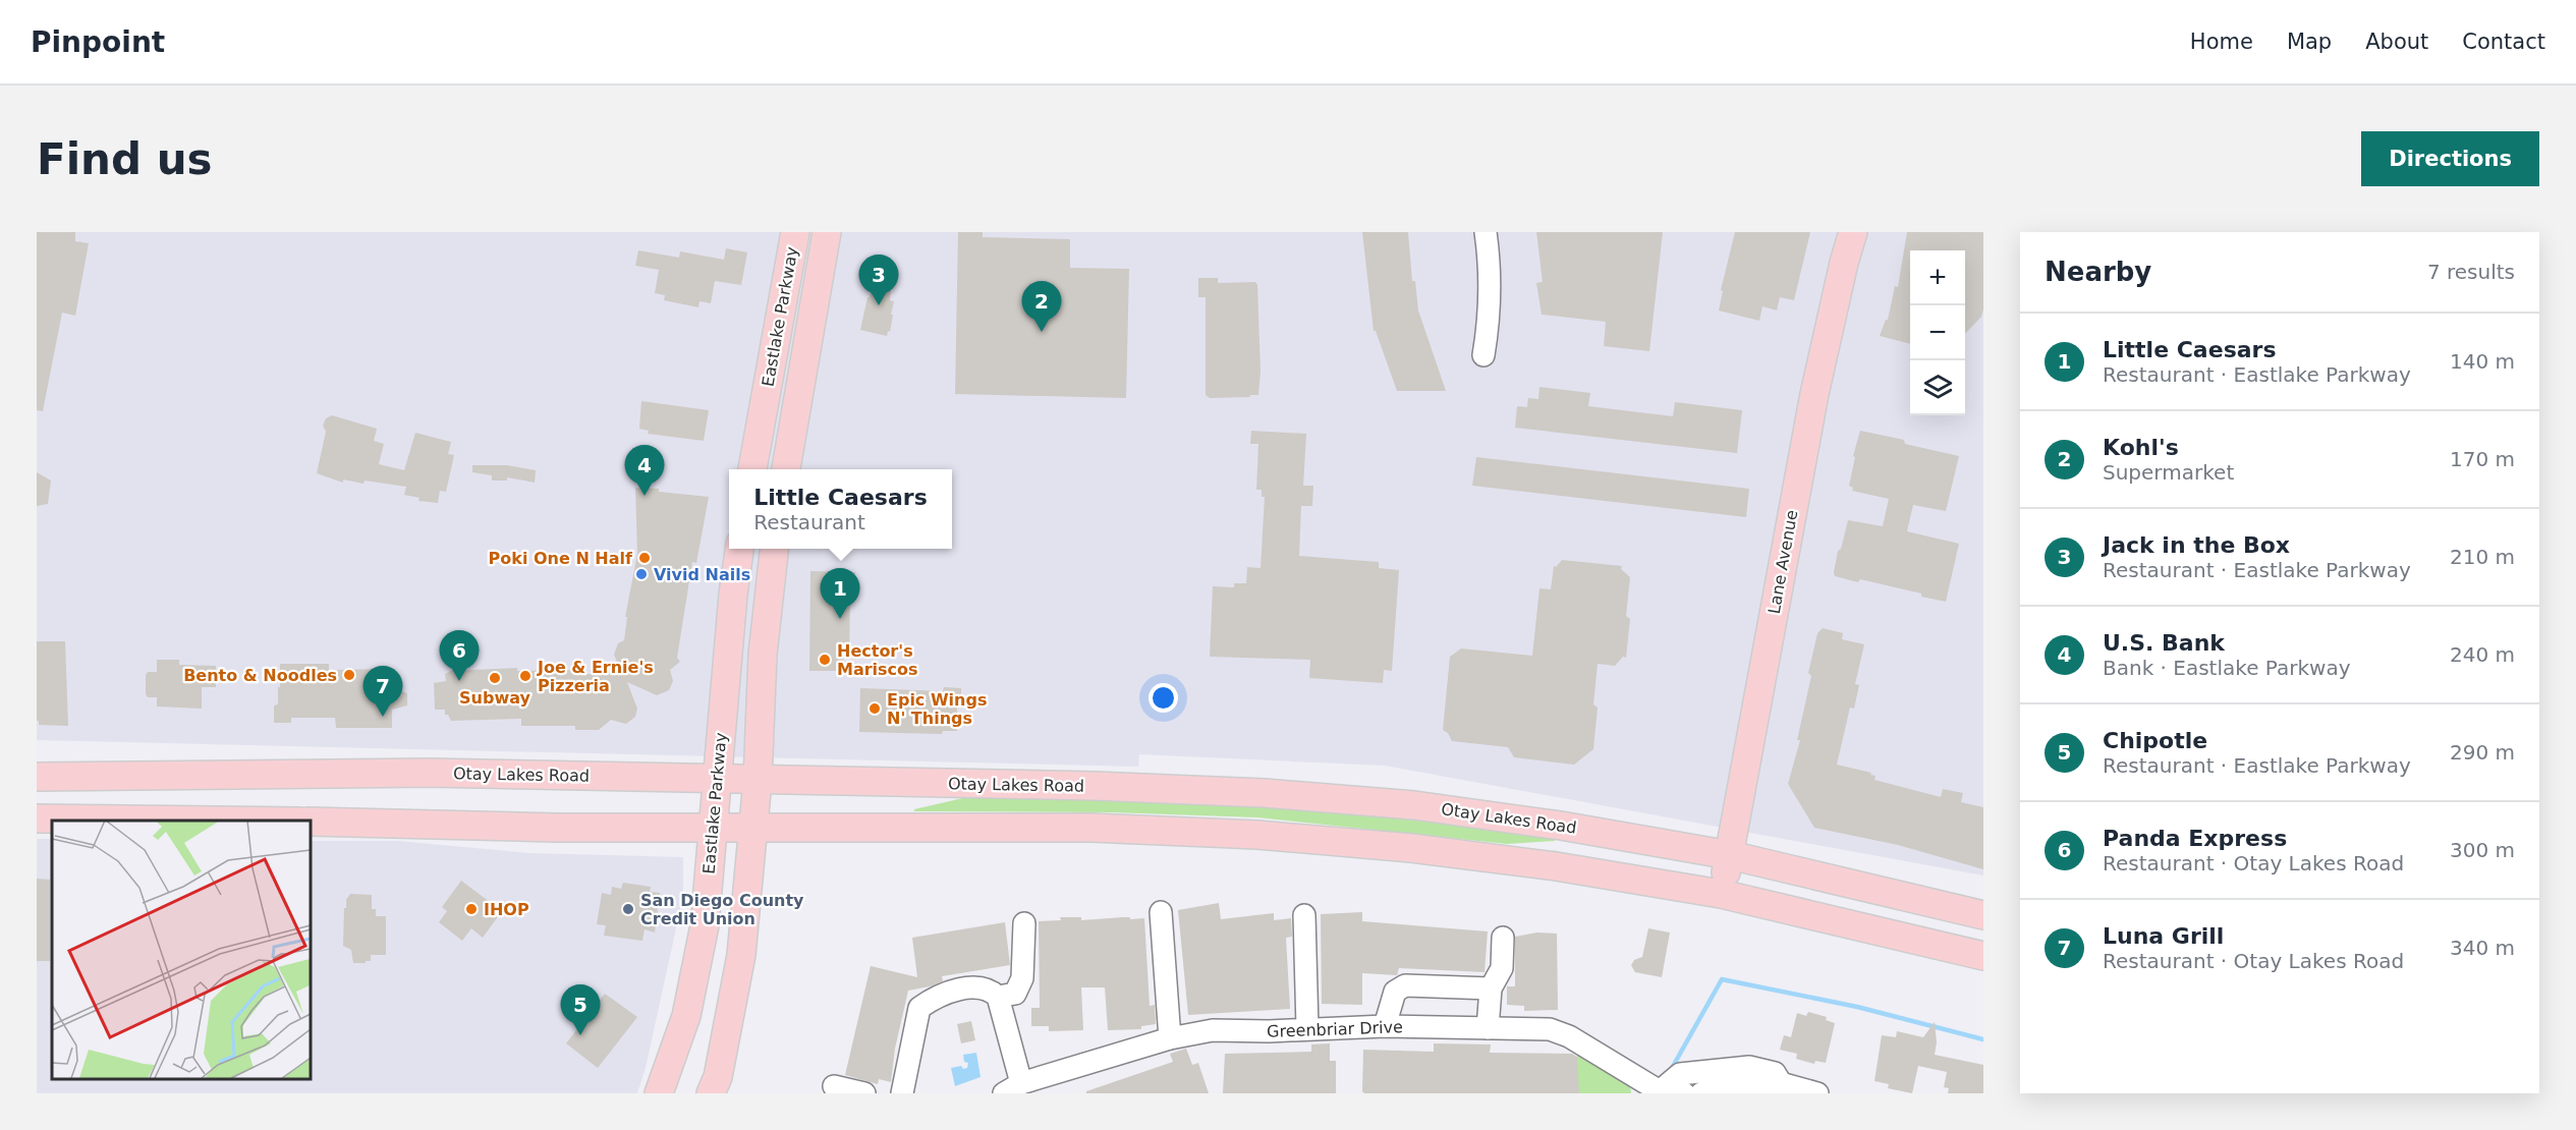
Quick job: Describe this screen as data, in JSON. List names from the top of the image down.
{
  "streets": {
    "main road": ["Eastlake Parkway", "Lane Avenue", "Otay Lakes Road"],
    "street": ["Greenbriar Drive"]
  },
  "crossings": [
    ["Eastlake Parkway", "Otay Lakes Road"],
    ["Lane Avenue", "Otay Lakes Road"]
  ],
  "places": [
    "Poki One N Half",
    "Vivid Nails",
    "Hector's Mariscos",
    "Bento & Noodles",
    "Joe & Ernie's Pizzeria",
    "Subway",
    "Epic Wings N' Things",
    "IHOP",
    "San Diego County Credit Union"
  ],
  "page": {
    "header": "Pinpoint",
    "nav": [
      "Home",
      "Map",
      "About",
      "Contact"
    ],
    "buttons": "Directions",
    "title": "Find us",
    "heading": ["Nearby", "7 results"],
    "map_buttons": ["+", "−"],
    "pins": [
      "3",
      "2",
      "4",
      "1",
      "6",
      "7",
      "5"
    ],
    "list": [
      {
        "mark": "1",
        "name": "Little Caesars",
        "note": "Restaurant · Eastlake Parkway",
        "value": "140 m"
      },
      {
        "mark": "2",
        "name": "Kohl's",
        "note": "Supermarket",
        "value": "170 m"
      },
      {
        "mark": "3",
        "name": "Jack in the Box",
        "note": "Restaurant · Eastlake Parkway",
        "value": "210 m"
      },
      {
        "mark": "4",
        "name": "U.S. Bank",
        "note": "Bank · Eastlake Parkway",
        "value": "240 m"
      },
      {
        "mark": "5",
        "name": "Chipotle",
        "note": "Restaurant · Eastlake Parkway",
        "value": "290 m"
      },
      {
        "mark": "6",
        "name": "Panda Express",
        "note": "Restaurant · Otay Lakes Road",
        "value": "300 m"
      },
      {
        "mark": "7",
        "name": "Luna Grill",
        "note": "Restaurant · Otay Lakes Road",
        "value": "340 m"
      }
    ],
    "popup": ["Little Caesars", "Restaurant"]
  }
}
